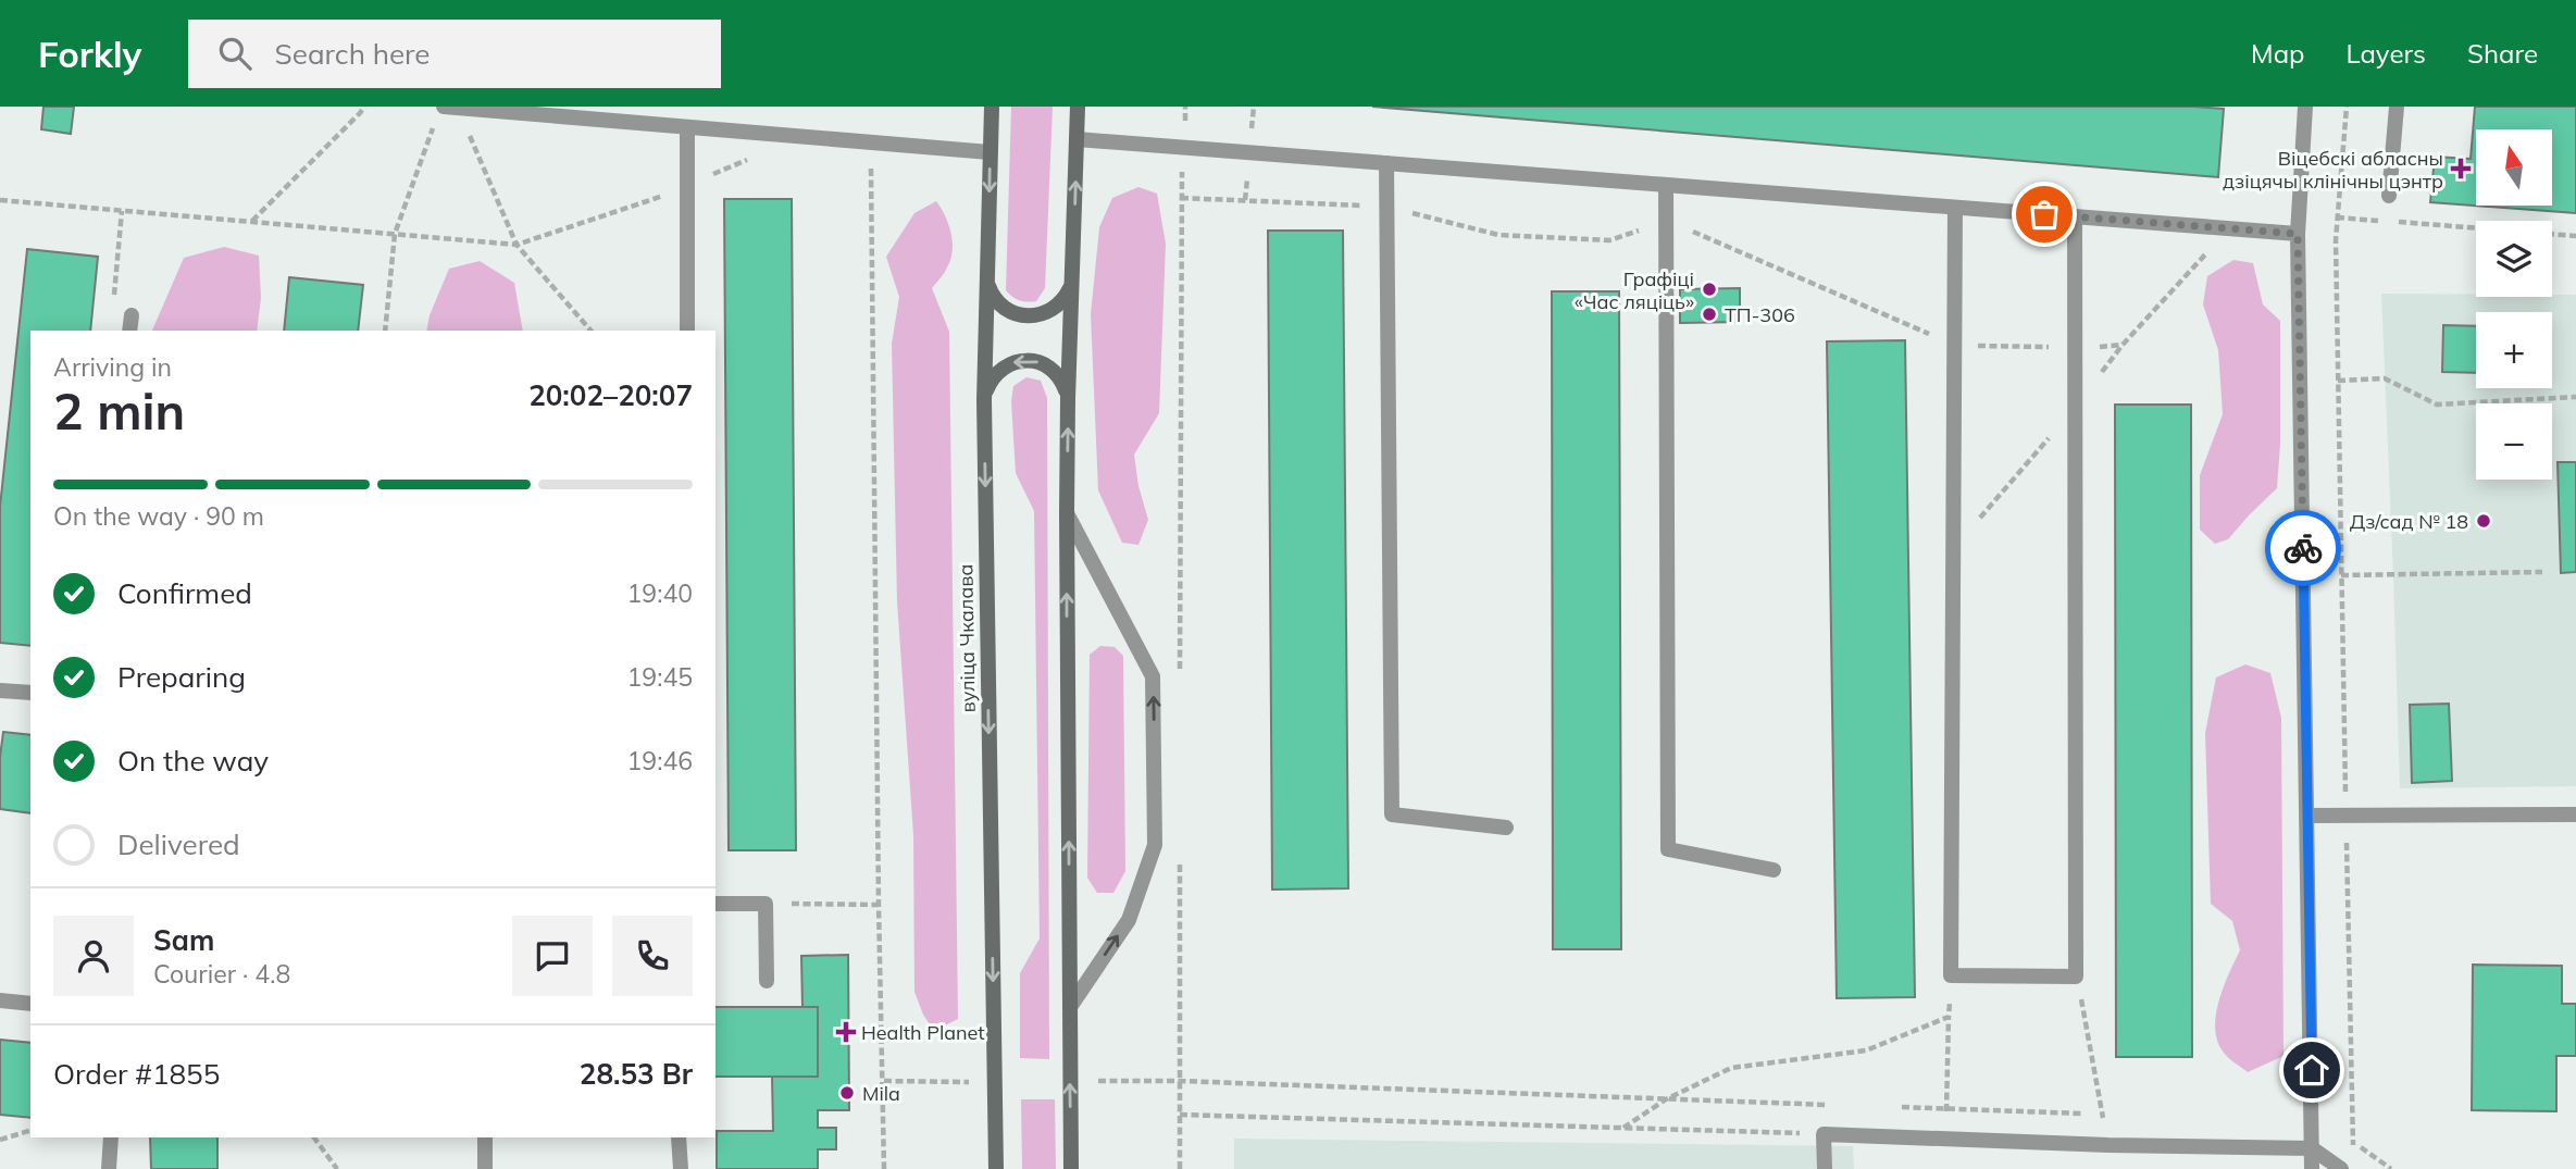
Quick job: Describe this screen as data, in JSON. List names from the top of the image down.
{
  "streets": {
    "main road": ["вуліца Чкалава"]
  },
  "places": {
    "health": ["Віцебскі абласны дзіцячы клінічны цэнтр", "Health Planet"],
    "other": [
      "Графіці «Час ляціць»",
      "ТП-306",
      "Дз/сад № 18",
      "Mila"
    ]
  },
  "north": "top",
  "page": {
    "header": "Forkly",
    "search": "Search here",
    "nav": ["Map", "Layers", "Share"],
    "map_buttons": ["+", "−"],
    "heading": ["2 min", "Arriving in", "20:02–20:07"],
    "panel": [
      "Sam",
      "Courier · 4.8",
      "Order #1855",
      "28.53 Br"
    ],
    "bar": "On the way · 90 m",
    "list": [
      ["Confirmed", "19:40"],
      ["Preparing", "19:45"],
      ["On the way", "19:46"],
      "Delivered"
    ]
  }
}
